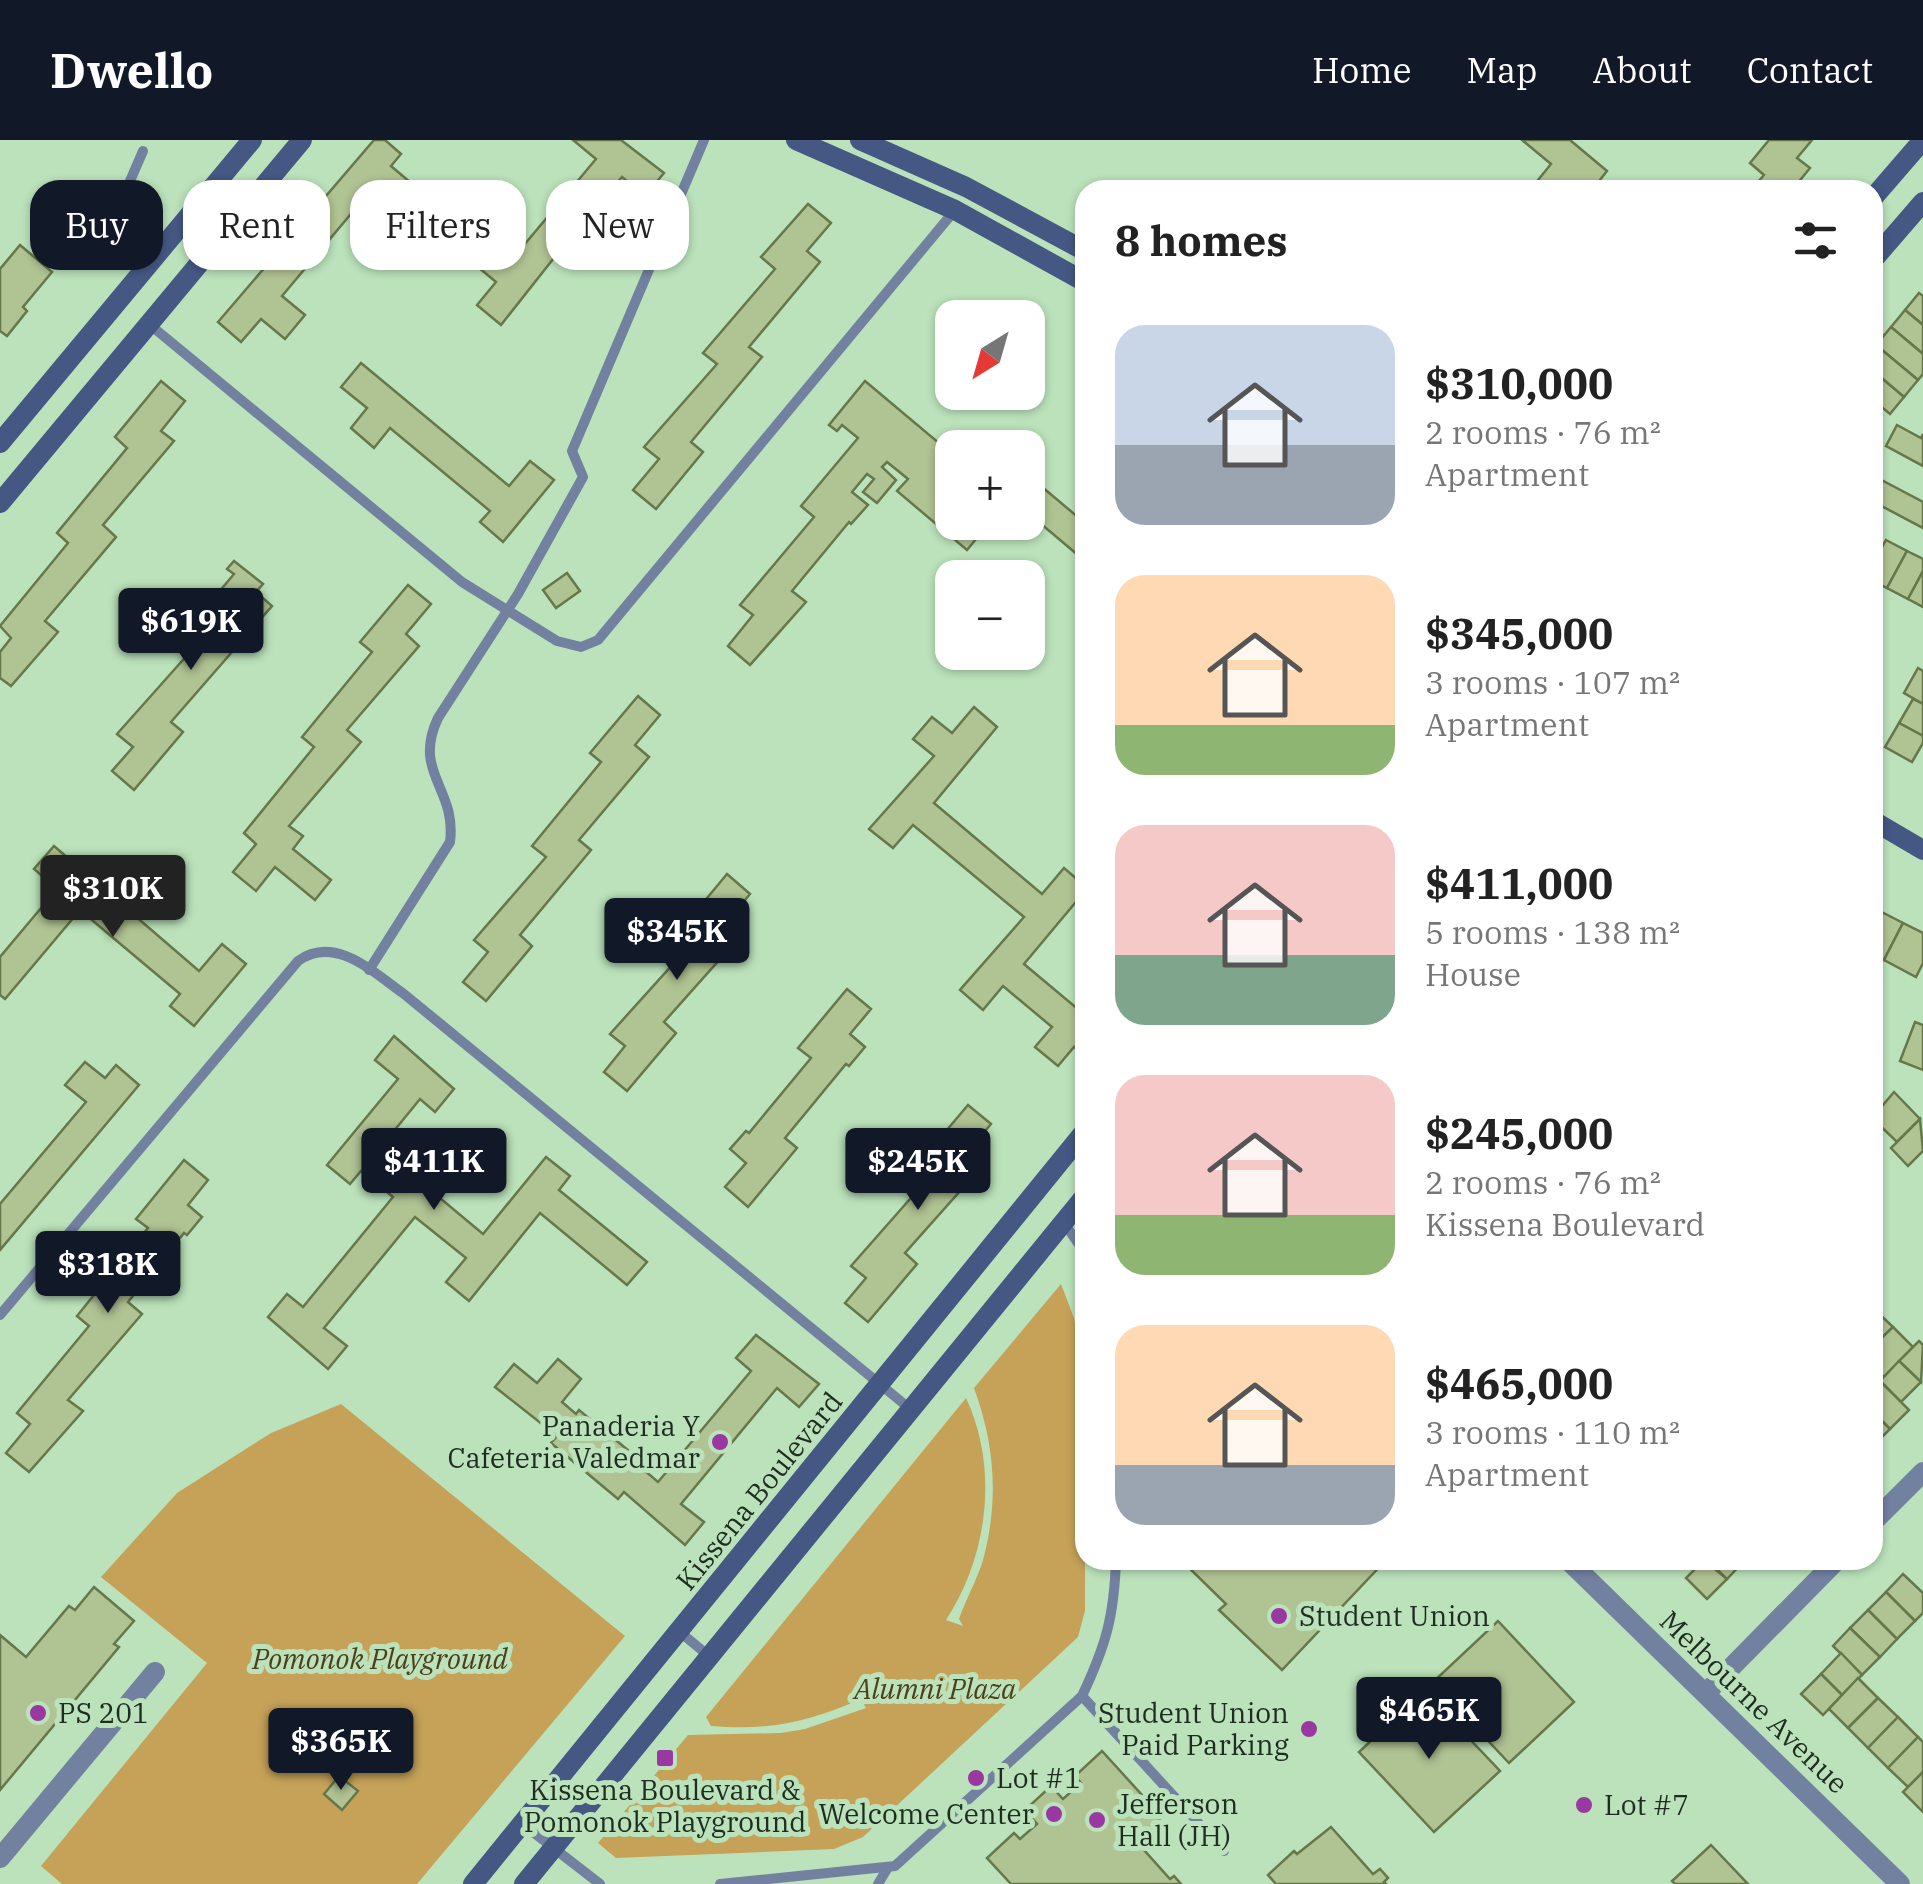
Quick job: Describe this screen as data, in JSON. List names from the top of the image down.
{
  "streets": {
    "main road": ["Kissena Boulevard"],
    "street": ["Melbourne Avenue"]
  },
  "parks": ["Pomonok Playground", "Alumni Plaza"],
  "places": {
    "other": [
      "Panaderia Y Cafeteria Valedmar",
      "Student Union",
      "PS 201",
      "Student Union Paid Parking",
      "Lot #1",
      "Lot #7",
      "Welcome Center",
      "Jefferson Hall (JH)"
    ],
    "transit": ["Kissena Boulevard & Pomonok Playground"]
  },
  "north": "bottom left",
  "page": {
    "header": "Dwello",
    "nav": [
      "Home",
      "Map",
      "About",
      "Contact"
    ],
    "chip": [
      "Buy",
      "Rent",
      "Filters",
      "New"
    ],
    "heading": "8 homes",
    "map_buttons": ["+", "−"],
    "list": [
      {
        "name": "$310,000",
        "note": "2 rooms · 76 m² · Apartment"
      },
      {
        "name": "$345,000",
        "note": "3 rooms · 107 m² · Apartment"
      },
      {
        "name": "$411,000",
        "note": "5 rooms · 138 m² · House"
      },
      {
        "name": "$245,000",
        "note": "2 rooms · 76 m² · Kissena Boulevard"
      },
      {
        "name": "$465,000",
        "note": "3 rooms · 110 m² · Apartment"
      }
    ],
    "price": [
      "$619K",
      "$310K",
      "$345K",
      "$411K",
      "$245K",
      "$318K",
      "$465K",
      "$365K"
    ]
  }
}
